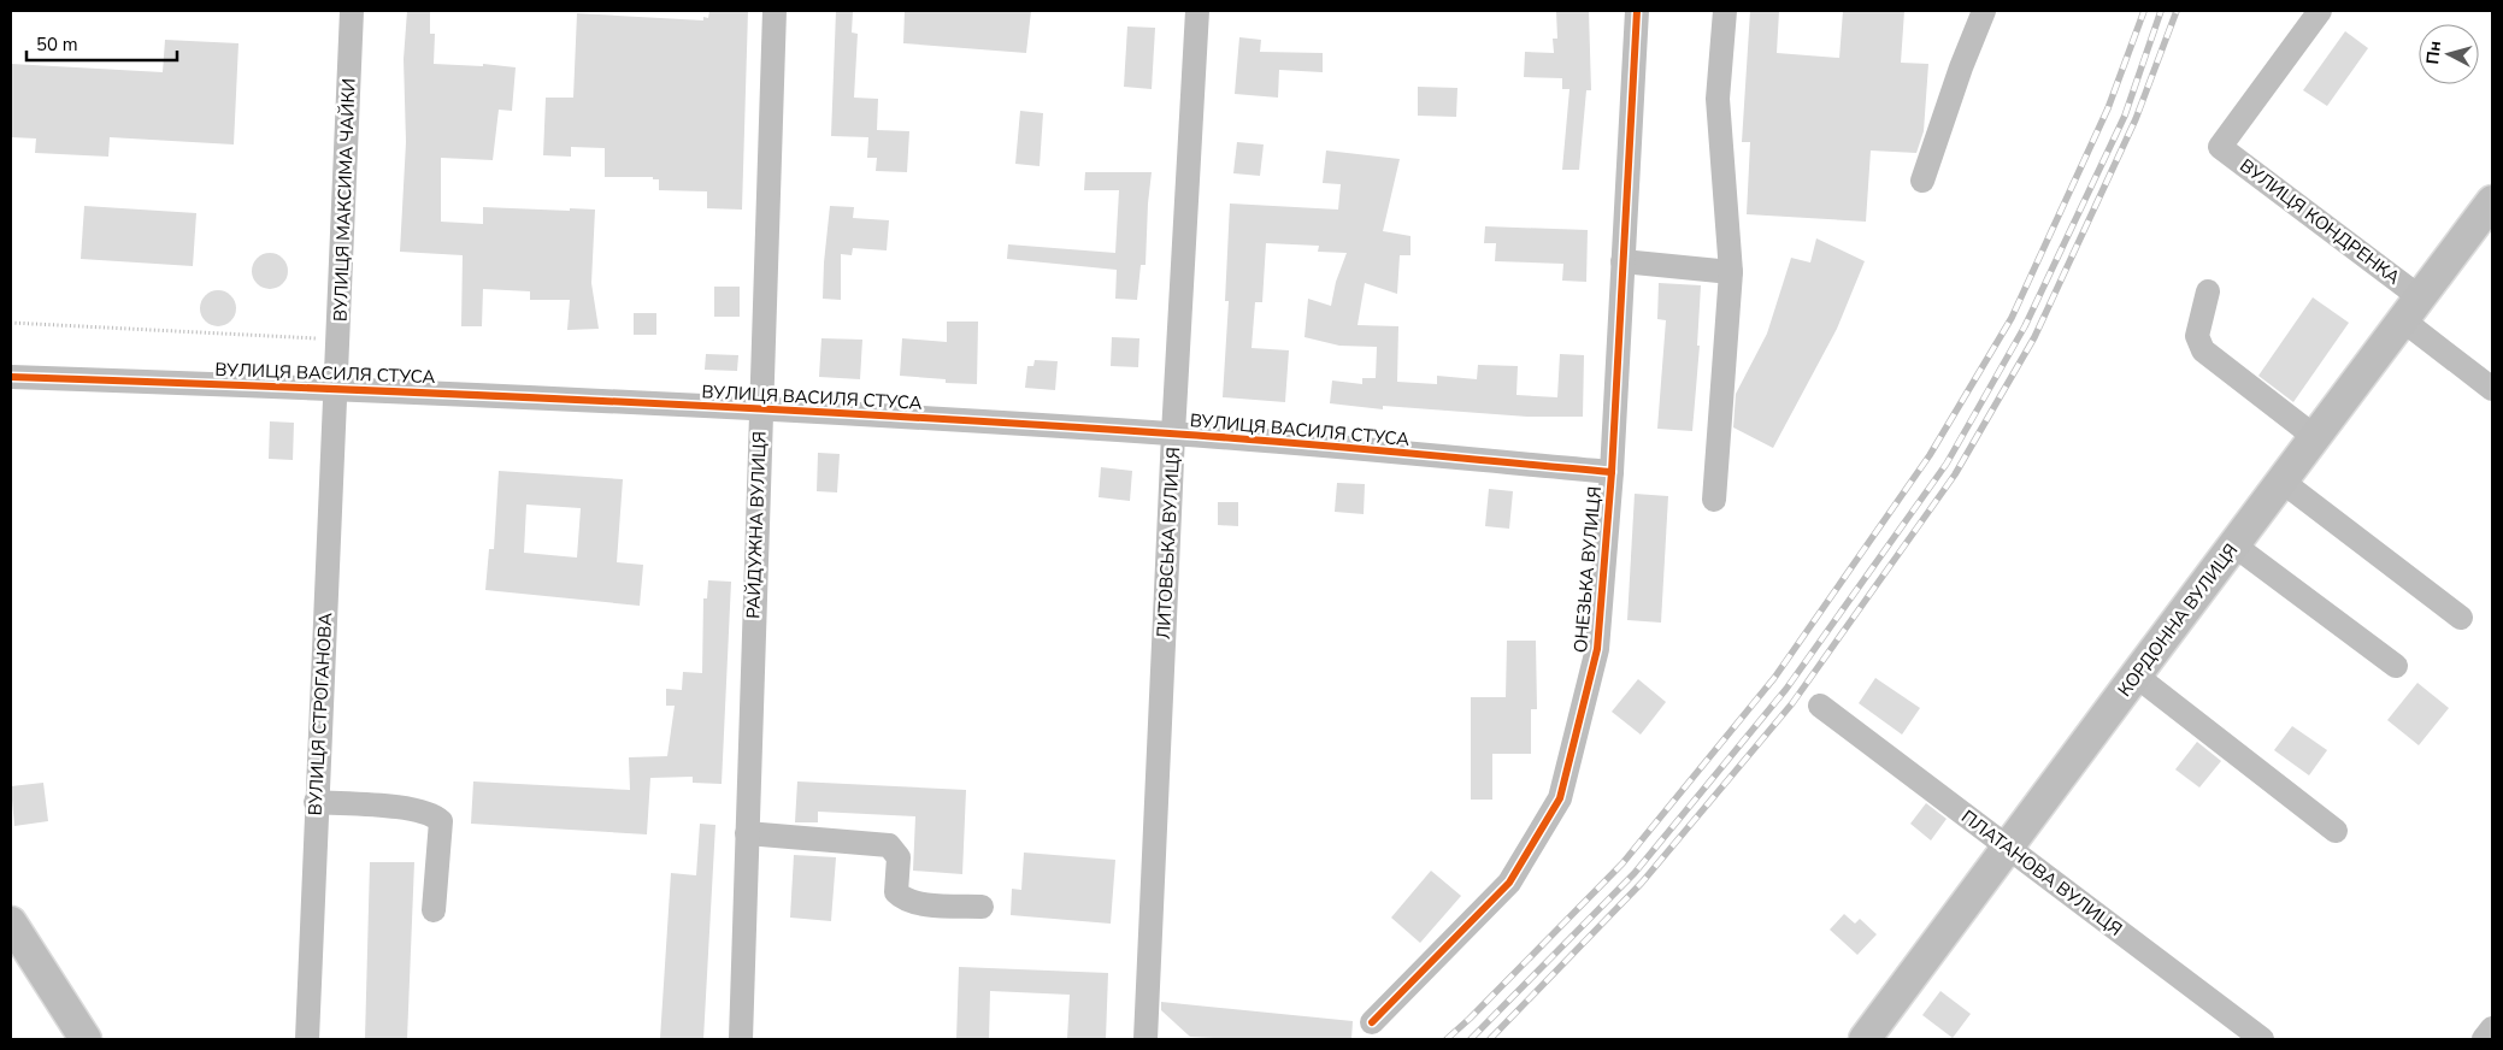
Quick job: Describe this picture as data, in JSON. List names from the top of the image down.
{
  "streets": {
    "main road": ["КОРДОННА ВУЛИЦЯ"],
    "street": [
      "ВУЛИЦЯ МАКСИМА ЧАЙКИ",
      "ВУЛИЦЯ КОНДРЕНКА",
      "ВУЛИЦЯ ВАСИЛЯ СТУСА",
      "РАЙДУЖНА ВУЛИЦЯ",
      "ЛИТОВСЬКА ВУЛИЦЯ",
      "ОНЕЗЬКА ВУЛИЦЯ",
      "ВУЛИЦЯ СТРОГАНОВА",
      "ПЛАТАНОВА ВУЛИЦЯ"
    ]
  },
  "crossings": [
    ["ВУЛИЦЯ МАКСИМА ЧАЙКИ", "ВУЛИЦЯ ВАСИЛЯ СТУСА"],
    ["ВУЛИЦЯ МАКСИМА ЧАЙКИ", "ВУЛИЦЯ СТРОГАНОВА"],
    ["ВУЛИЦЯ КОНДРЕНКА", "КОРДОННА ВУЛИЦЯ"],
    ["ВУЛИЦЯ ВАСИЛЯ СТУСА", "РАЙДУЖНА ВУЛИЦЯ"],
    ["ВУЛИЦЯ ВАСИЛЯ СТУСА", "ЛИТОВСЬКА ВУЛИЦЯ"],
    ["ВУЛИЦЯ ВАСИЛЯ СТУСА", "ОНЕЗЬКА ВУЛИЦЯ"],
    ["ВУЛИЦЯ ВАСИЛЯ СТУСА", "ВУЛИЦЯ СТРОГАНОВА"],
    ["КОРДОННА ВУЛИЦЯ", "ПЛАТАНОВА ВУЛИЦЯ"]
  ],
  "scale_bar": "50 m",
  "north": "left"
}
